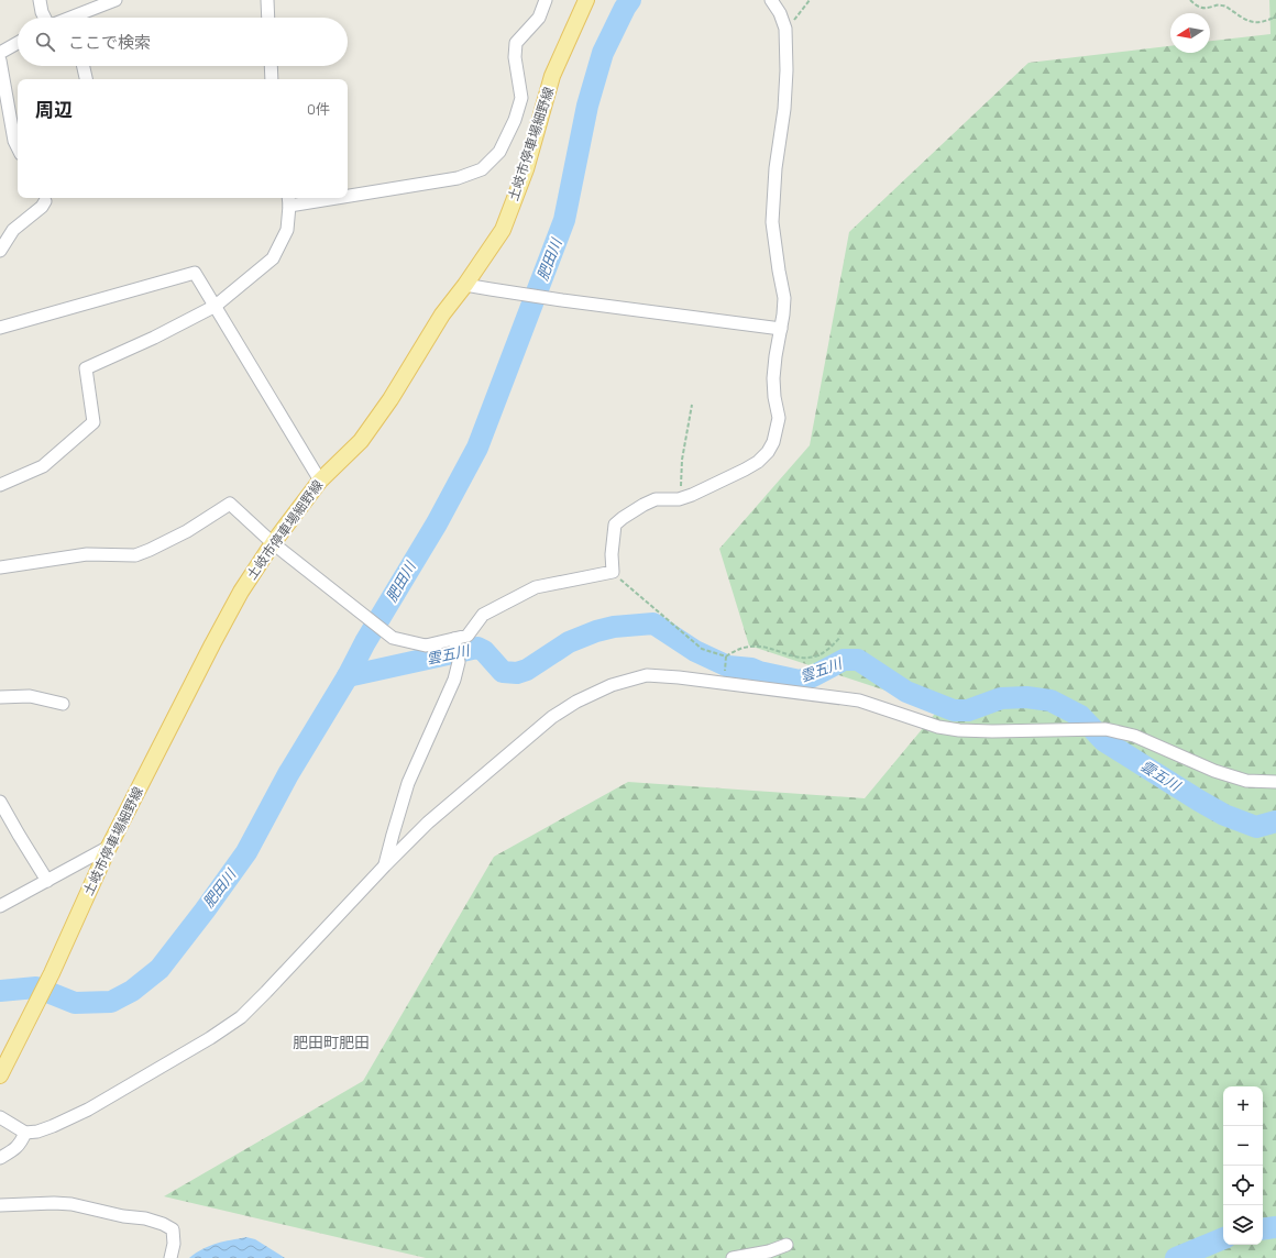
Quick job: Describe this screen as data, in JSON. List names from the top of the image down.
{
  "streets": {
    "main road": ["土岐市停車場細野線"]
  },
  "districts": ["肥田町肥田"],
  "water": ["肥田川", "雲五川"],
  "north": "left",
  "page": {
    "search": "ここで検索",
    "heading": ["周辺", "0件"],
    "map_buttons": ["+", "−"]
  }
}
